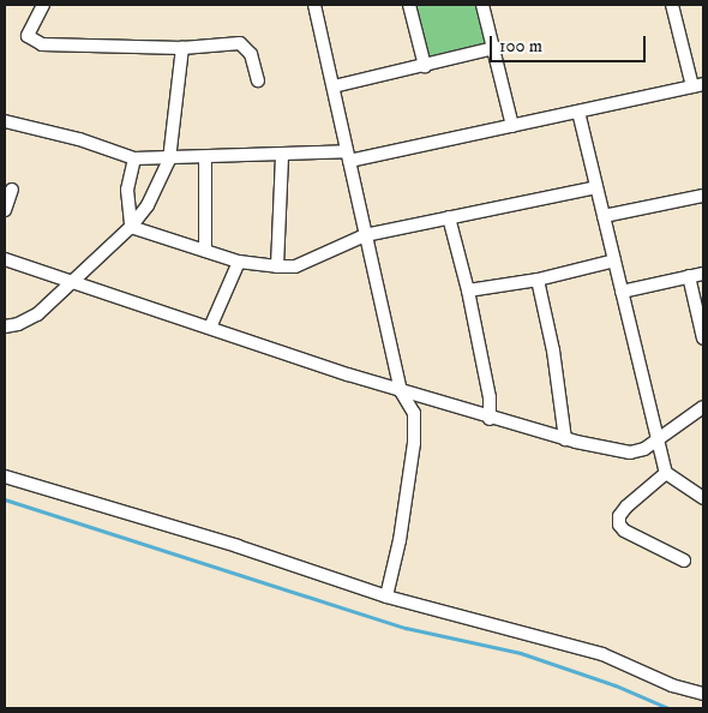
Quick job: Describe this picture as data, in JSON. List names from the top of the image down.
{
  "scale_bar": "100 m"
}
